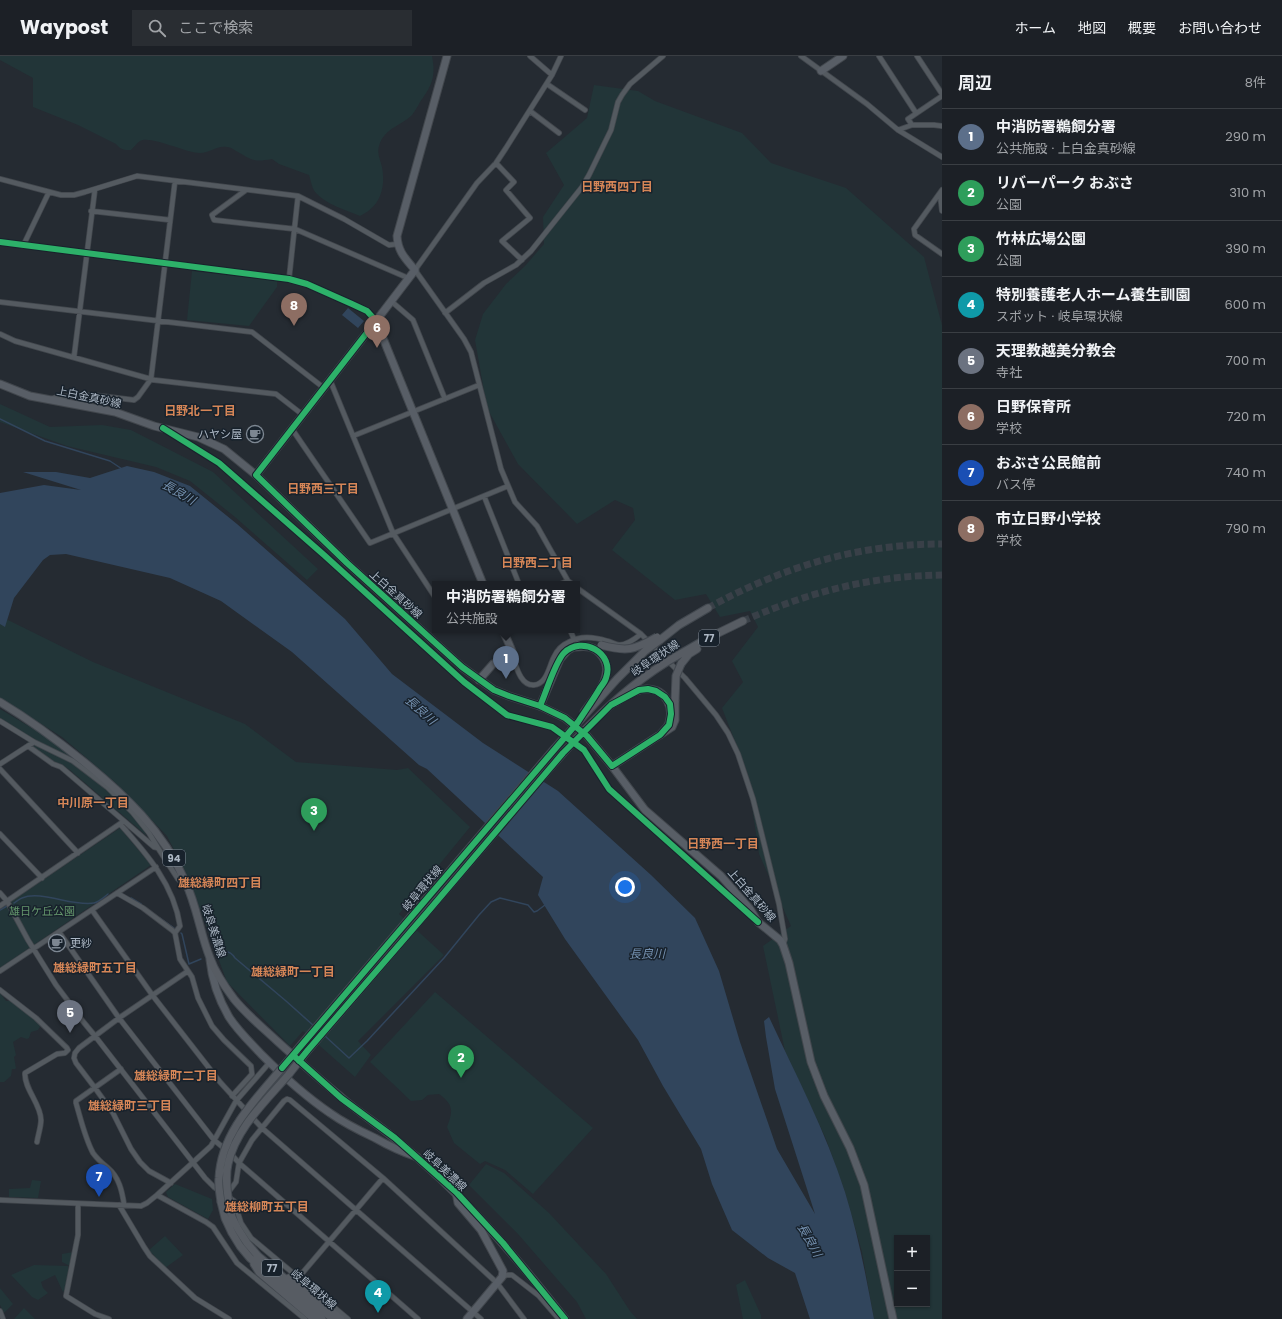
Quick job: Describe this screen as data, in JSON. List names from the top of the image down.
{
  "streets": {
    "main road": [
      "上白金真砂線",
      "77",
      "岐阜環状線",
      "94",
      "岐阜美濃線"
    ]
  },
  "crossings": [
    ["上白金真砂線", "77"],
    ["77", "岐阜環状線"],
    ["岐阜環状線", "岐阜美濃線"]
  ],
  "districts": [
    "日野西四丁目",
    "日野北一丁目",
    "日野西三丁目",
    "日野西二丁目",
    "中川原一丁目",
    "日野西一丁目",
    "雄総緑町四丁目",
    "雄総緑町五丁目",
    "雄総緑町一丁目",
    "雄総緑町二丁目",
    "雄総緑町三丁目",
    "雄総柳町五丁目"
  ],
  "water": ["長良川"],
  "parks": ["雄日ケ丘公園"],
  "places": {
    "cafe": ["ハヤシ屋", "更紗"]
  },
  "page": {
    "header": "Waypost",
    "search": "ここで検索",
    "nav": [
      "ホーム",
      "地図",
      "概要",
      "お問い合わせ"
    ],
    "heading": ["周辺", "8件"],
    "list": [
      {
        "mark": "1",
        "name": "中消防署鵜飼分署",
        "note": "公共施設 · 上白金真砂線",
        "value": "290 m"
      },
      {
        "mark": "2",
        "name": "リバーパーク おぶさ",
        "note": "公園",
        "value": "310 m"
      },
      {
        "mark": "3",
        "name": "竹林広場公園",
        "note": "公園",
        "value": "390 m"
      },
      {
        "mark": "4",
        "name": "特別養護老人ホーム養生訓園",
        "note": "スポット · 岐阜環状線",
        "value": "600 m"
      },
      {
        "mark": "5",
        "name": "天理教越美分教会",
        "note": "寺社",
        "value": "700 m"
      },
      {
        "mark": "6",
        "name": "日野保育所",
        "note": "学校",
        "value": "720 m"
      },
      {
        "mark": "7",
        "name": "おぶさ公民館前",
        "note": "バス停",
        "value": "740 m"
      },
      {
        "mark": "8",
        "name": "市立日野小学校",
        "note": "学校",
        "value": "790 m"
      }
    ],
    "pins": [
      "8",
      "6",
      "1",
      "3",
      "5",
      "2",
      "7",
      "4"
    ],
    "popup": ["中消防署鵜飼分署", "公共施設"],
    "map_buttons": ["+", "−"]
  }
}
